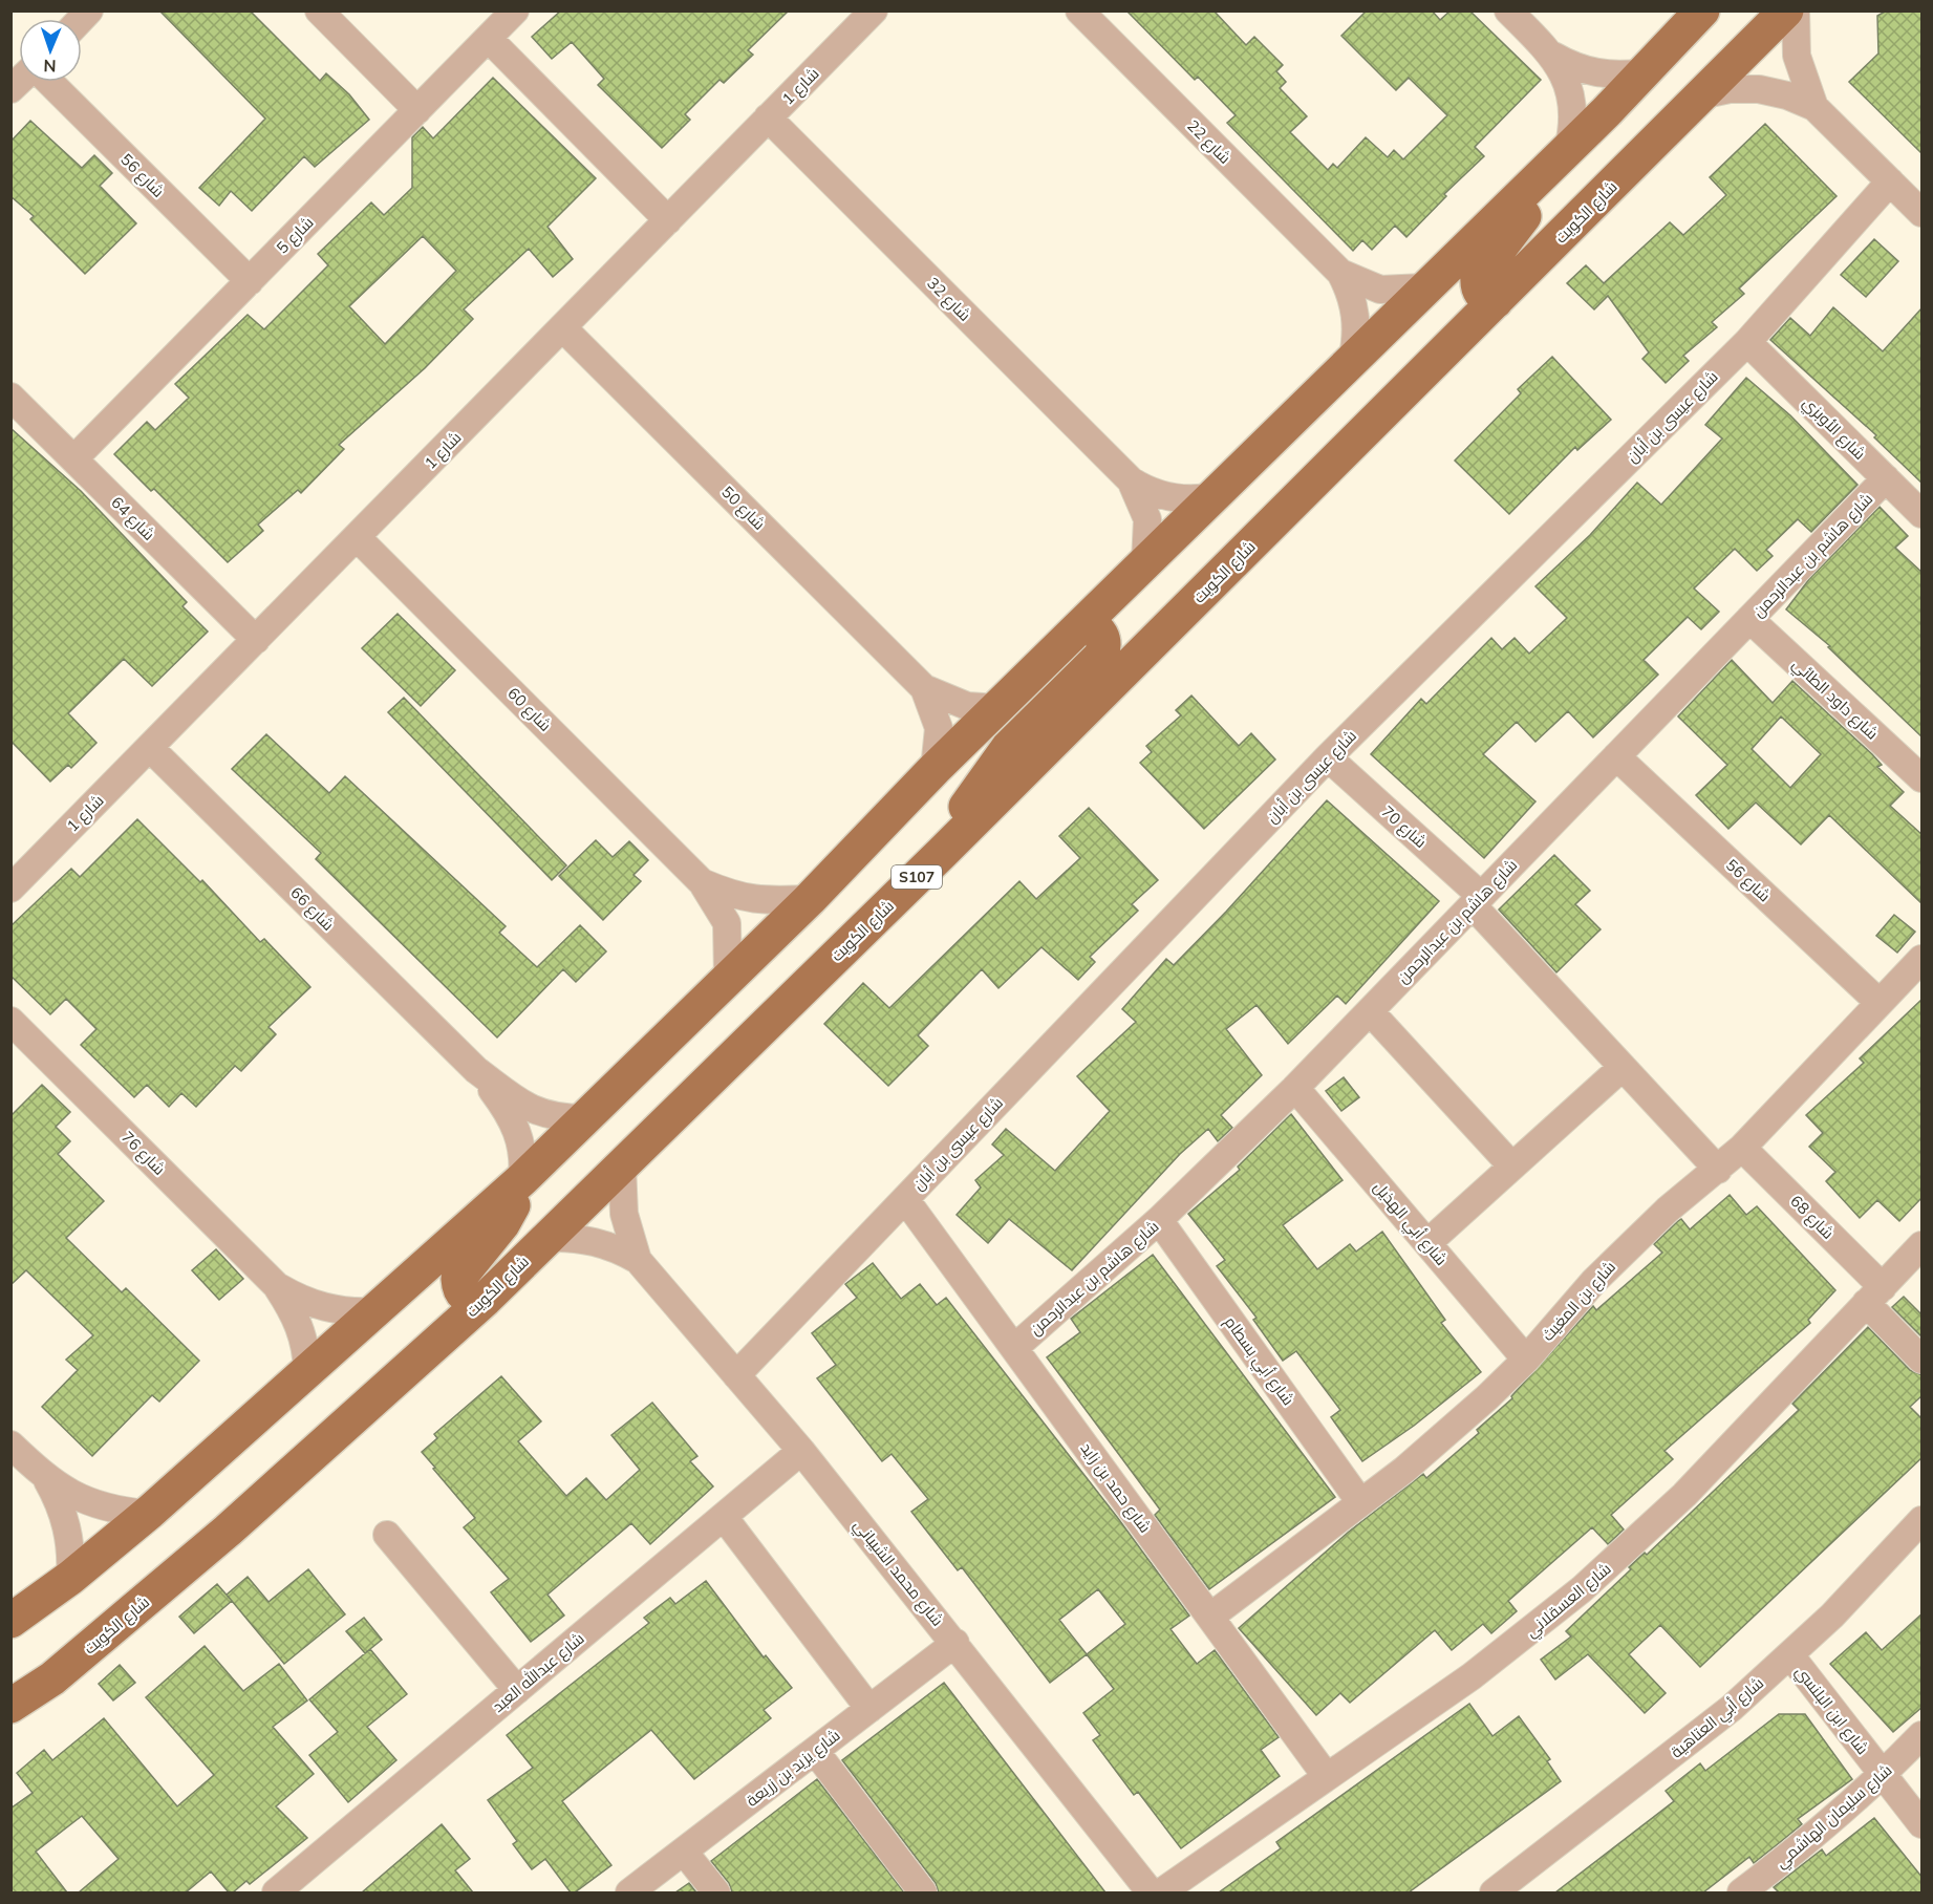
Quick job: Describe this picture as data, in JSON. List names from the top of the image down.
{
  "streets": {
    "main road": ["شارع الكويت", "S107"],
    "street": [
      "شارع 1",
      "شارع 22",
      "شارع 56",
      "شارع 5",
      "شارع 32",
      "شارع عيسى بن أبان",
      "شارع الأوبزي",
      "شارع 50",
      "شارع 64",
      "شارع هاشم بن عبدالرحمن",
      "شارع داود الطائي",
      "شارع 60",
      "شارع 70",
      "شارع 66",
      "شارع 76",
      "شارع 68",
      "شارع أبي الهذيل",
      "شارع بن المغيث",
      "شارع أبي بسطام",
      "شارع حمد بن زايد",
      "شارع محمد الشيباني",
      "شارع العسقلاني",
      "شارع عبدالله العبد",
      "شارع ابن البلنسي",
      "شارع أبي العتاهية",
      "شارع يزيد بن زريعة",
      "شارع سليمان الهاشمي"
    ]
  },
  "crossings": [
    ["شارع 1", "شارع 32"],
    ["شارع 1", "شارع 50"],
    ["شارع 1", "شارع 64"],
    ["شارع 1", "شارع 60"],
    ["شارع 1", "شارع 66"],
    ["شارع 56", "شارع 5"],
    ["شارع 56", "شارع هاشم بن عبدالرحمن"],
    ["شارع 56", "شارع بن المغيث"],
    ["شارع الكويت", "شارع محمد الشيباني"],
    ["شارع 5", "شارع 64"],
    ["شارع عيسى بن أبان", "شارع الأوبزي"],
    ["شارع عيسى بن أبان", "شارع 70"],
    ["شارع عيسى بن أبان", "شارع حمد بن زايد"],
    ["شارع عيسى بن أبان", "شارع محمد الشيباني"],
    ["شارع الأوبزي", "شارع هاشم بن عبدالرحمن"],
    ["شارع هاشم بن عبدالرحمن", "شارع داود الطائي"],
    ["شارع هاشم بن عبدالرحمن", "شارع 70"],
    ["شارع هاشم بن عبدالرحمن", "شارع أبي الهذيل"],
    ["شارع هاشم بن عبدالرحمن", "شارع أبي بسطام"],
    ["شارع هاشم بن عبدالرحمن", "شارع حمد بن زايد"],
    ["شارع 70", "شارع بن المغيث"],
    ["شارع 68", "شارع بن المغيث"],
    ["شارع 68", "شارع العسقلاني"],
    ["شارع أبي الهذيل", "شارع بن المغيث"],
    ["شارع بن المغيث", "شارع أبي بسطام"],
    ["شارع بن المغيث", "شارع حمد بن زايد"],
    ["شارع حمد بن زايد", "شارع العسقلاني"],
    ["شارع محمد الشيباني", "شارع عبدالله العبد"],
    ["شارع محمد الشيباني", "شارع يزيد بن زريعة"],
    ["شارع ابن البلنسي", "شارع أبي العتاهية"],
    ["شارع ابن البلنسي", "شارع سليمان الهاشمي"]
  ],
  "north": "bottom"
}
